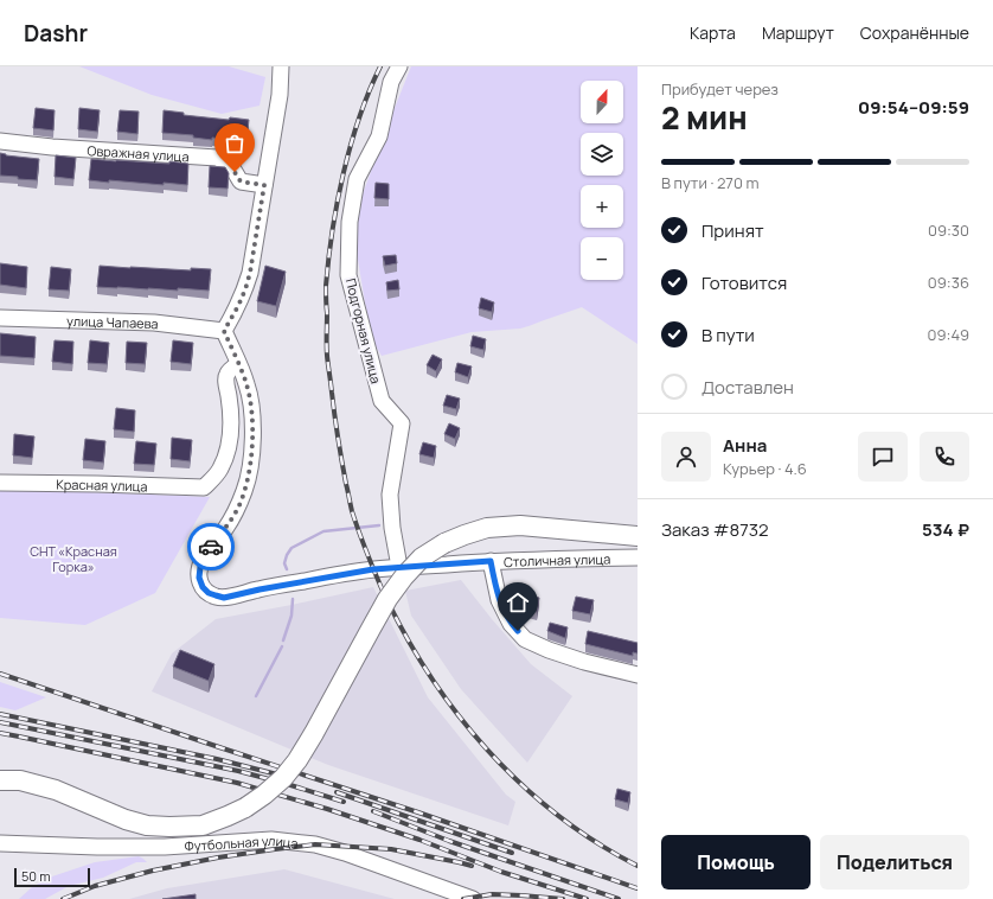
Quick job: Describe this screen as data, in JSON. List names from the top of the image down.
{
  "streets": {
    "street": [
      "Овражная улица",
      "улица Чапаева",
      "Подгорная улица",
      "Красная улица",
      "Столичная улица",
      "Футбольная улица"
    ]
  },
  "crossings": [
    ["Подгорная улица", "Столичная улица"],
    ["Красная улица", "Столичная улица"]
  ],
  "parks": ["СНТ «Красная Горка»"],
  "scale_bar": "50 m",
  "north": "top",
  "page": {
    "header": "Dashr",
    "nav": ["Карта", "Маршрут", "Сохранённые"],
    "heading": ["2 мин", "Прибудет через", "09:54–09:59"],
    "panel": [
      "Анна",
      "Курьер · 4.6",
      "Заказ #8732",
      "534 ₽"
    ],
    "map_buttons": ["+", "−"],
    "bar": "В пути · 270 m",
    "list": [
      ["Принят", "09:30"],
      ["Готовится", "09:36"],
      ["В пути", "09:49"],
      "Доставлен"
    ],
    "buttons": ["Помощь", "Поделиться"],
    "scale": "50 m"
  }
}
